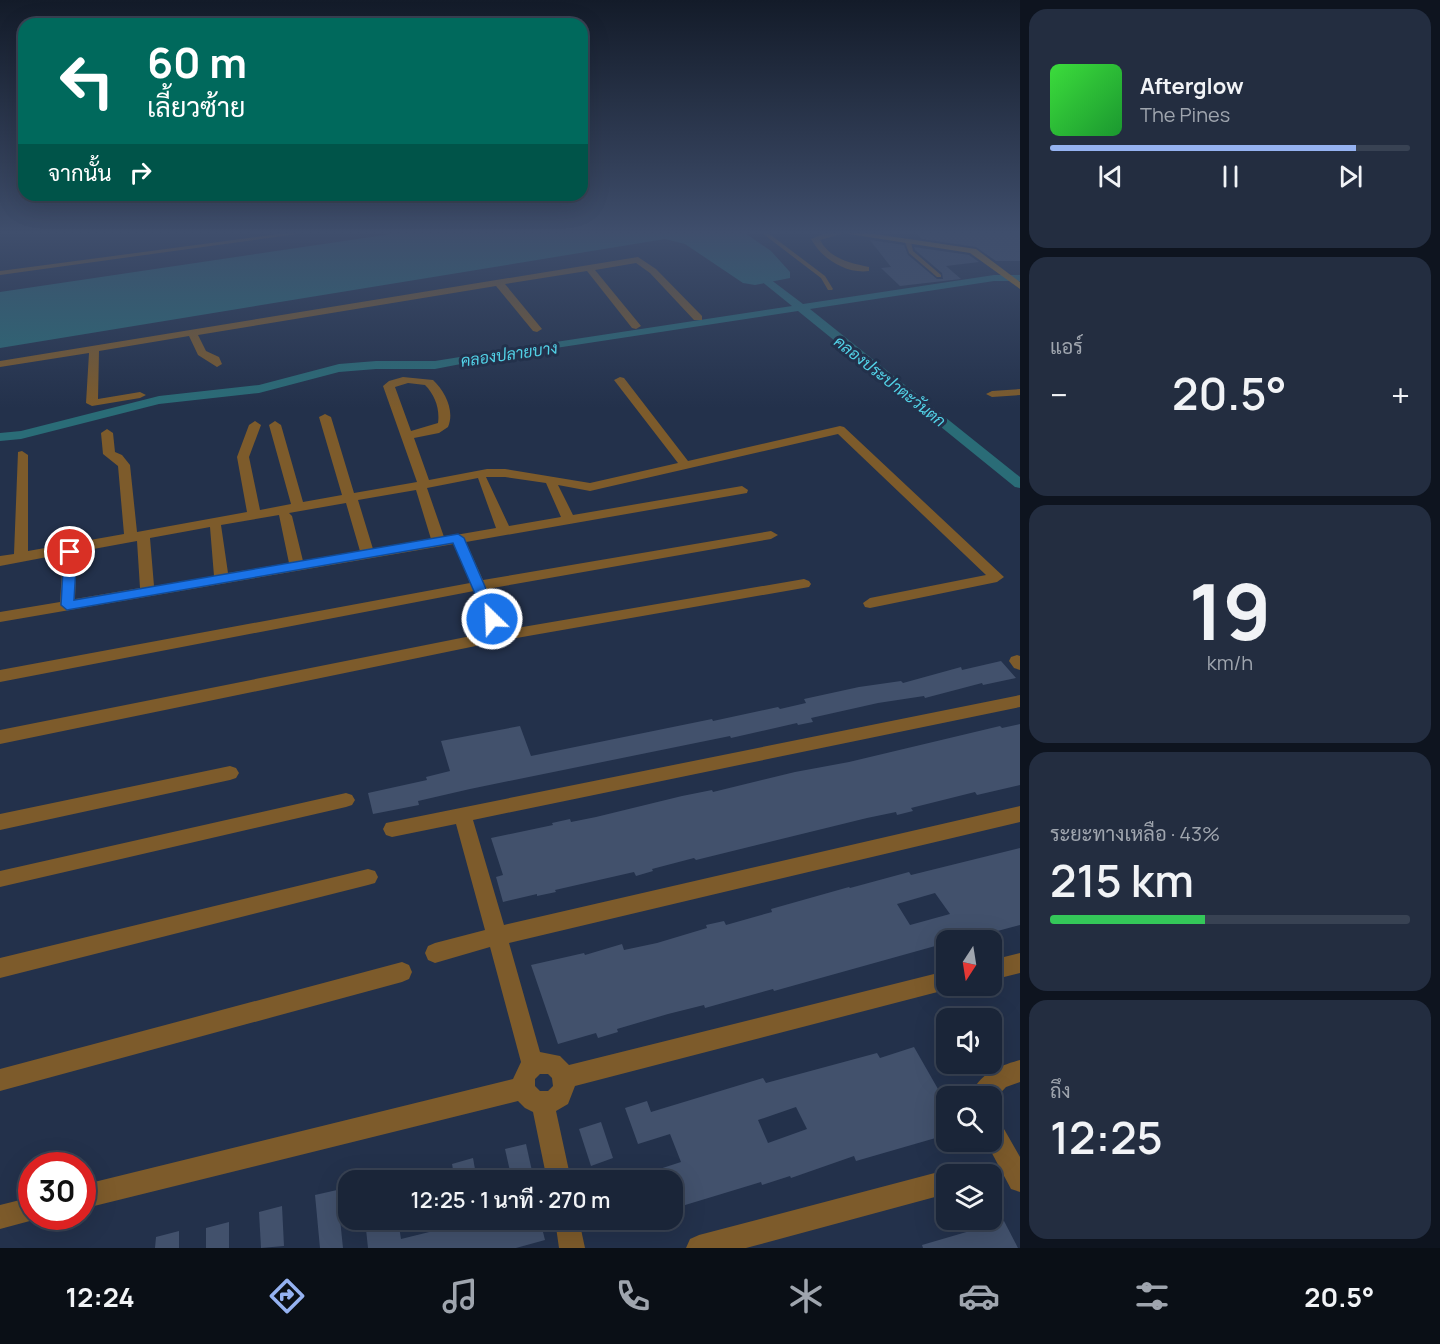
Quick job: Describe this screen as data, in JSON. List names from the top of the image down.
{
  "water": ["คลองปลายบาง", "คลองประปาตะวันตก"],
  "north": "bottom",
  "page": {
    "turn": ["60 m", "เลี้ยวซ้าย"],
    "song": ["Afterglow", "The Pines"],
    "then": "จากนั้น",
    "tile": [
      "แอร์",
      ["19", "km/h"],
      ["ระยะทางเหลือ · 43%", "215 km"],
      ["ถึง", "12:25"]
    ],
    "heat": ["−", "20.5°", "+"],
    "limit": "30",
    "trip": "12:25 · 1 นาที · 270 m",
    "tabs": ["12:24", "20.5°"]
  }
}
